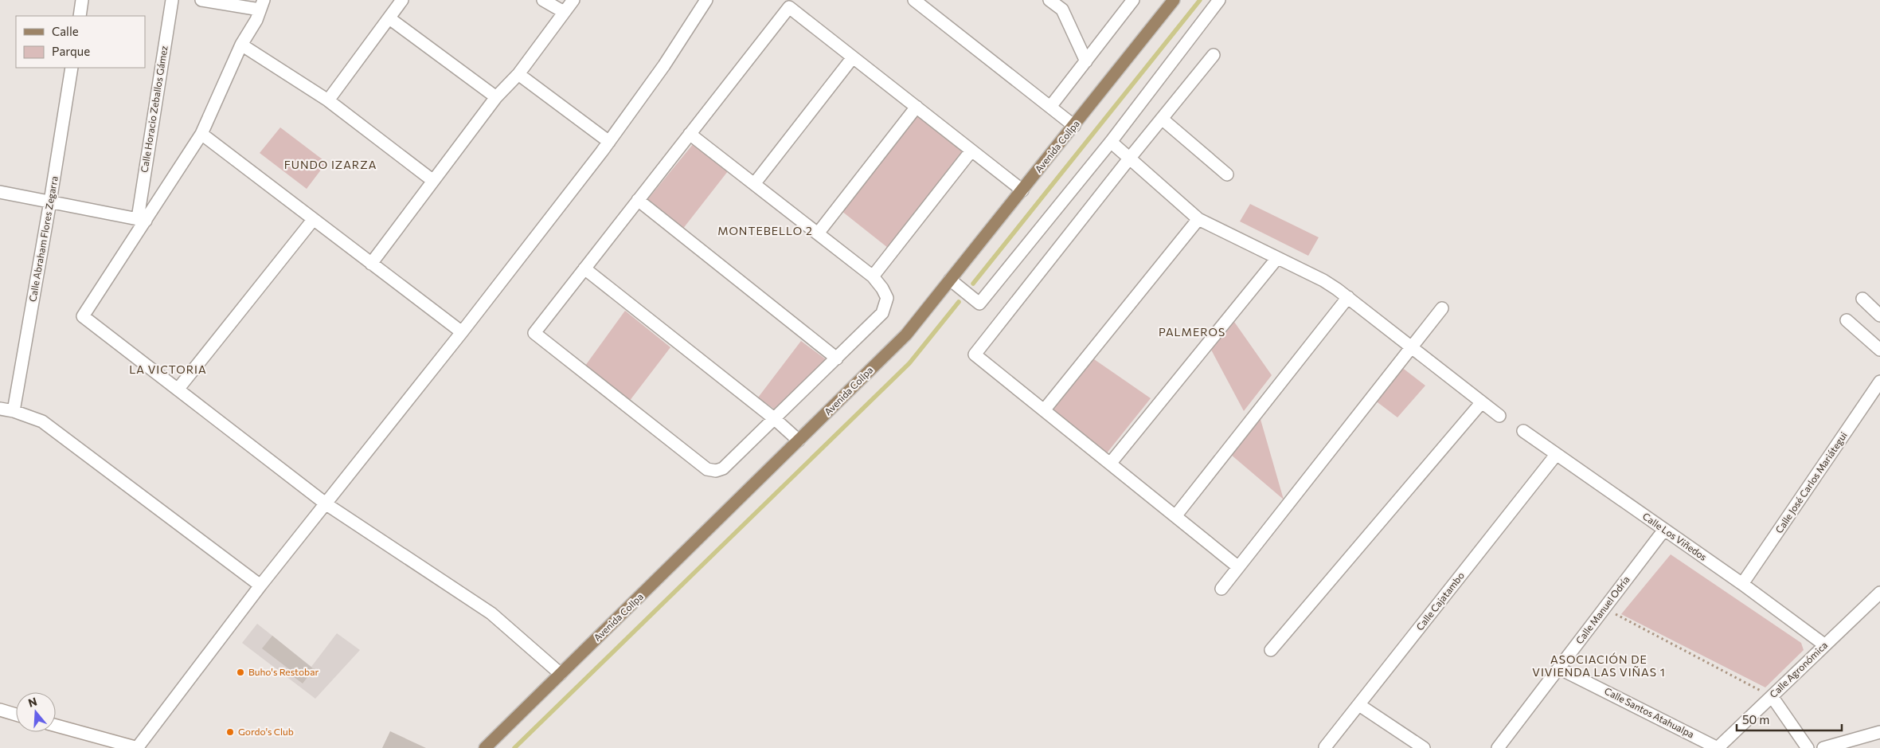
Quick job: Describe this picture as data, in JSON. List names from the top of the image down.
{
  "streets": {
    "main road": ["Avenida Collpa"],
    "street": [
      "Calle Horacio Zeballos Gámez",
      "Calle Abraham Flores Zegarra",
      "Calle José Carlos Mariátegui",
      "Calle Los Viñedos",
      "Calle Cajatambo",
      "Calle Manuel Odría",
      "Calle Agronómica",
      "Calle Santos Atahualpa"
    ]
  },
  "crossings": [
    ["Calle José Carlos Mariátegui", "Calle Los Viñedos"],
    ["Calle Los Viñedos", "Calle Cajatambo"],
    ["Calle Los Viñedos", "Calle Manuel Odría"],
    ["Calle Los Viñedos", "Calle Agronómica"],
    ["Calle Manuel Odría", "Calle Santos Atahualpa"],
    ["Calle Agronómica", "Calle Santos Atahualpa"]
  ],
  "districts": [
    "FUNDO IZARZA",
    "MONTEBELLO 2",
    "PALMEROS",
    "LA VICTORIA",
    "ASOCIACIÓN DE VIVIENDA LAS VIÑAS 1"
  ],
  "places": ["Buho's Restobar", "Gordo's Club"],
  "legend": ["Calle", "Parque"],
  "scale_bar": "50 m",
  "north": "top"
}
